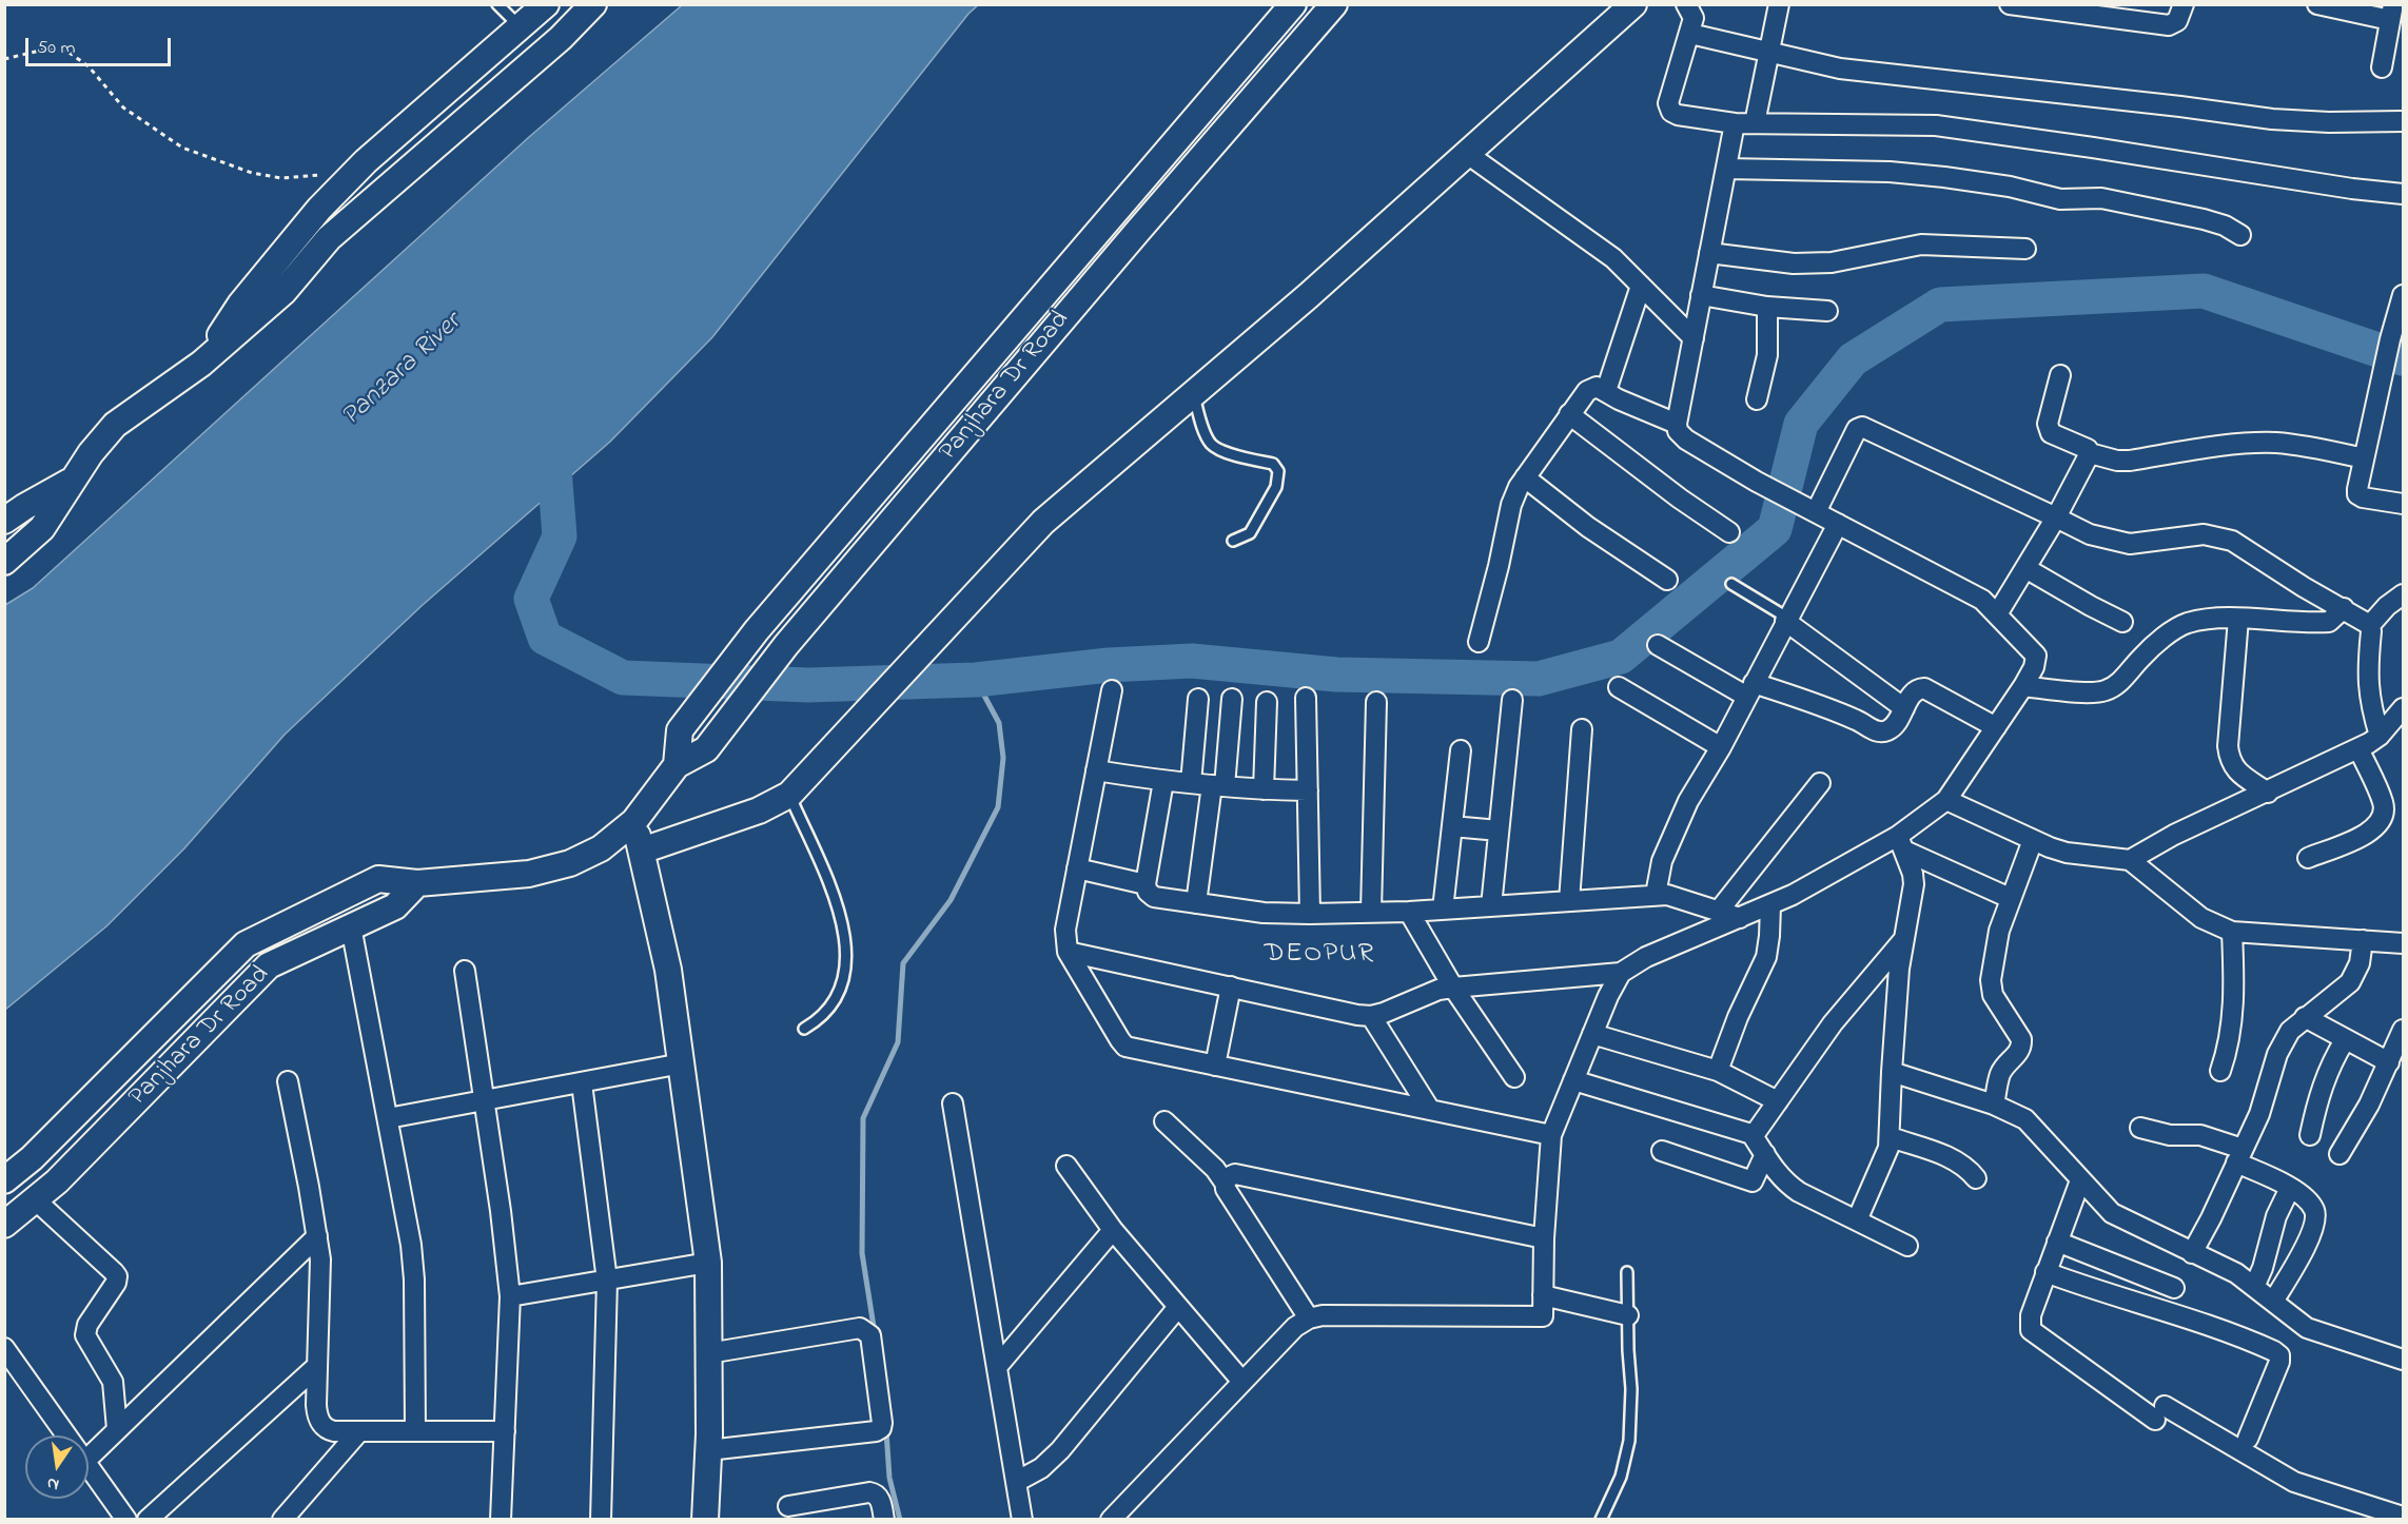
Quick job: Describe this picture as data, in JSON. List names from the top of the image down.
{
  "streets": {
    "street": ["Panjhara Dr Road"]
  },
  "districts": ["DEOPUR"],
  "water": ["Panzara River"],
  "scale_bar": "50 m",
  "north": "bottom"
}
